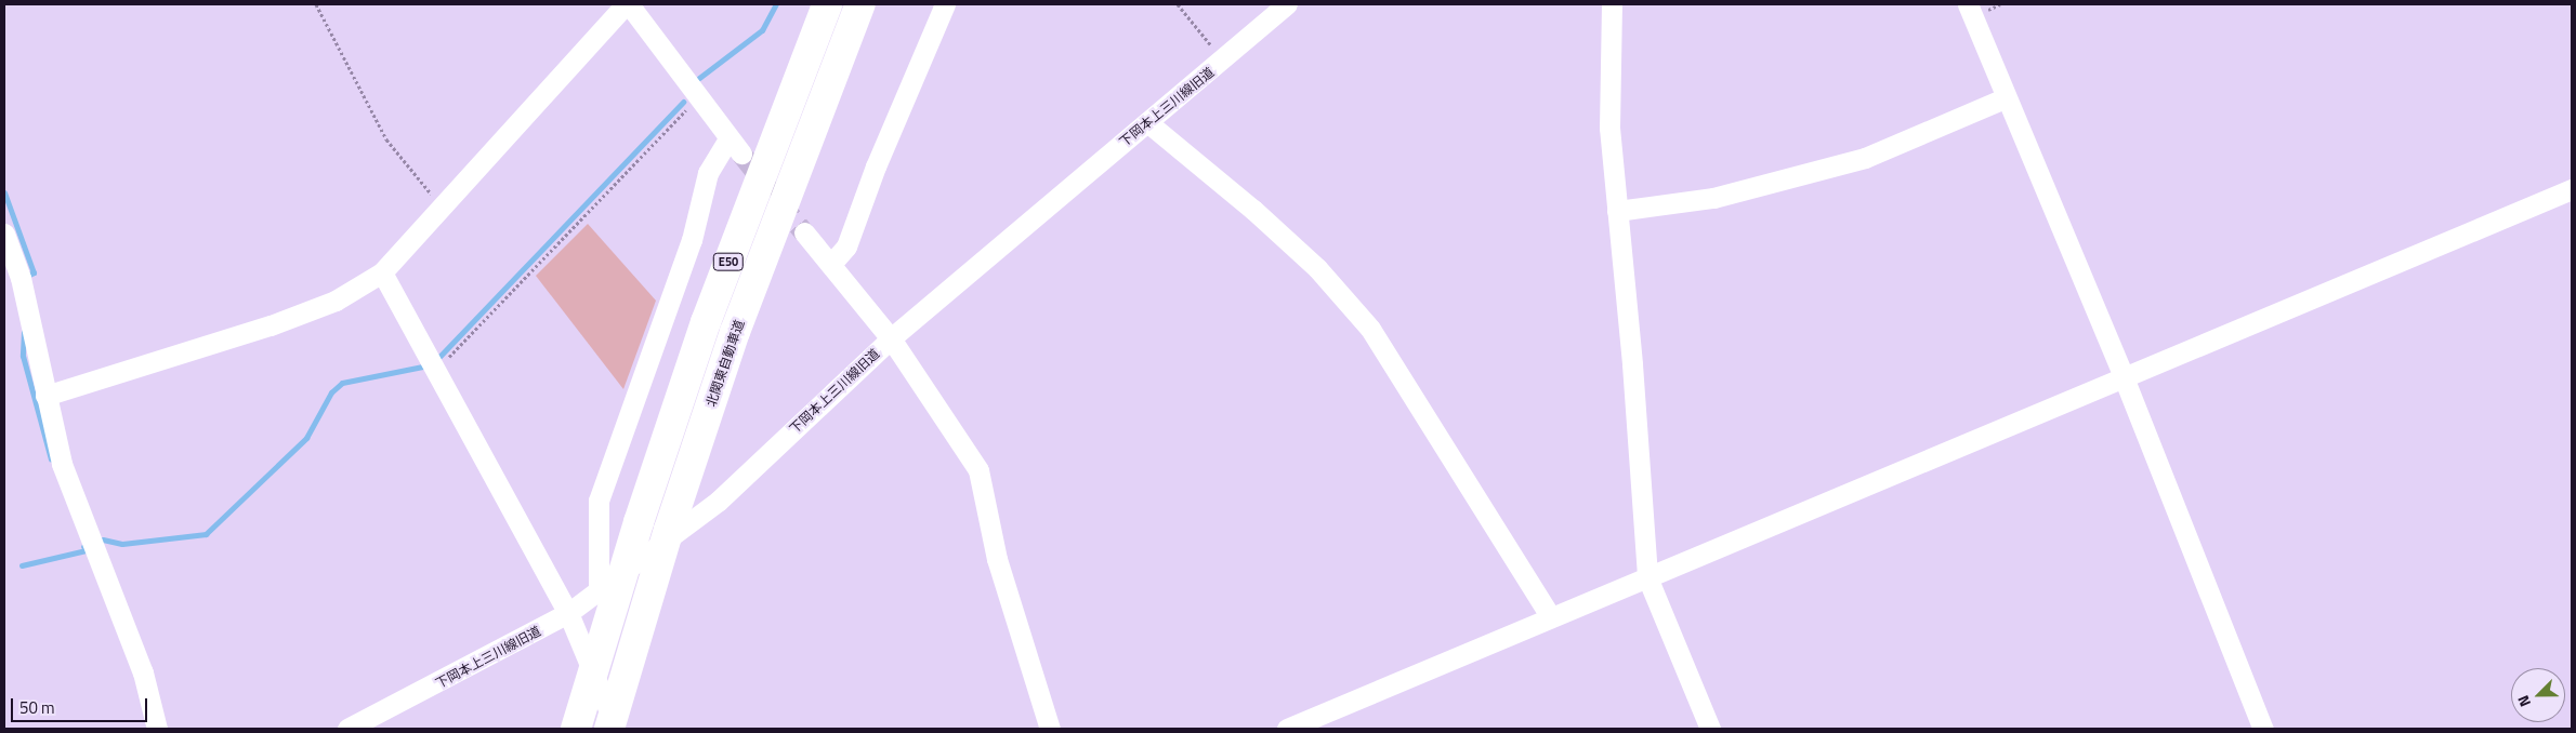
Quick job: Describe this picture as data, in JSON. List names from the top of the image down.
{
  "streets": {
    "highway": ["E50", "北関東自動車道"],
    "street": ["下岡本上三川線旧道"]
  },
  "scale_bar": "50 m",
  "north": "bottom left"
}
